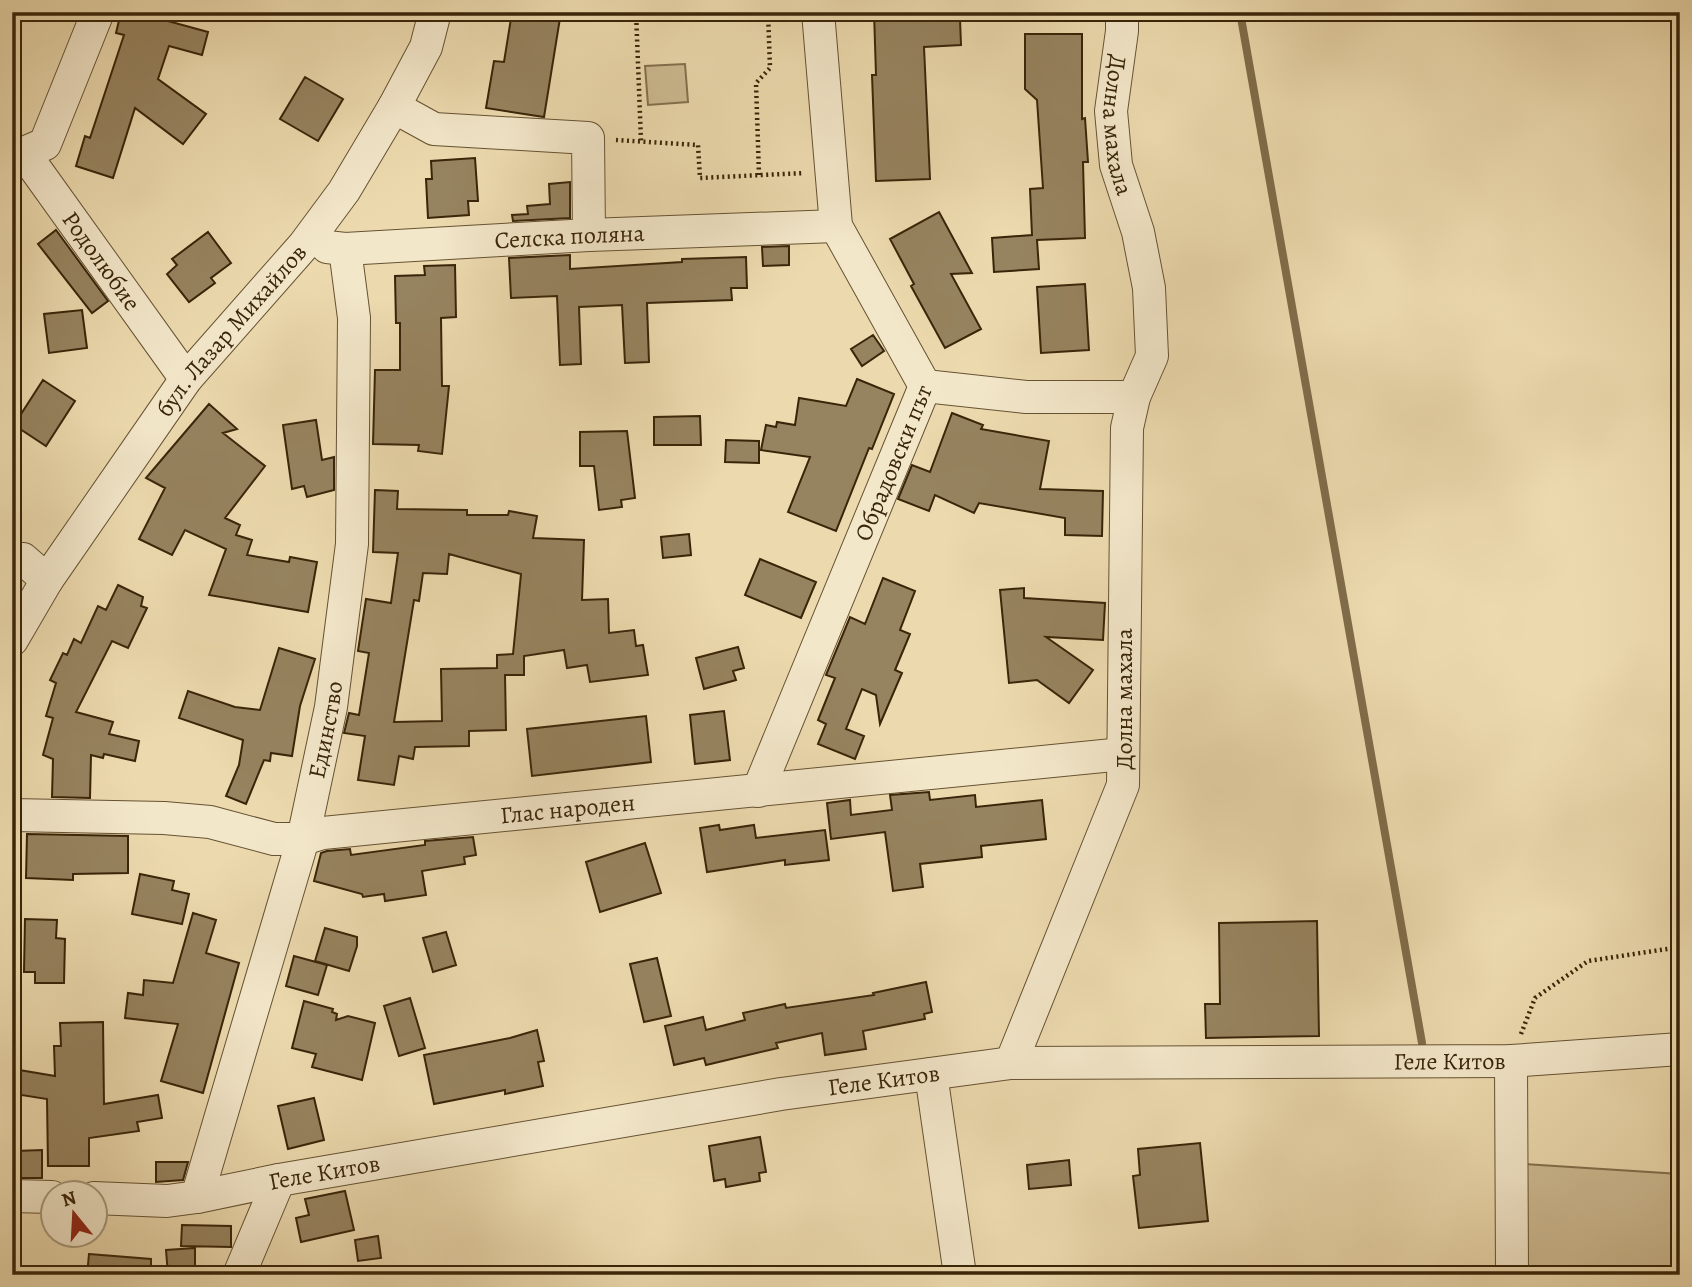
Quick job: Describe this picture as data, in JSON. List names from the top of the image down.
{
  "streets": {
    "street": [
      "Долна махала",
      "Селска поляна",
      "Родолюбие",
      "бул. Лазар Михайлов",
      "Обрадовски път",
      "Единство",
      "Глас народен",
      "Геле Китов"
    ]
  },
  "crossings": [
    ["Долна махала", "Глас народен"],
    ["Долна махала", "Геле Китов"],
    ["Селска поляна", "бул. Лазар Михайлов"],
    ["Селска поляна", "Обрадовски път"],
    ["Селска поляна", "Единство"],
    ["Родолюбие", "бул. Лазар Михайлов"],
    ["Обрадовски път", "Глас народен"],
    ["Единство", "Глас народен"],
    ["Единство", "Геле Китов"]
  ],
  "north": "top"
}
